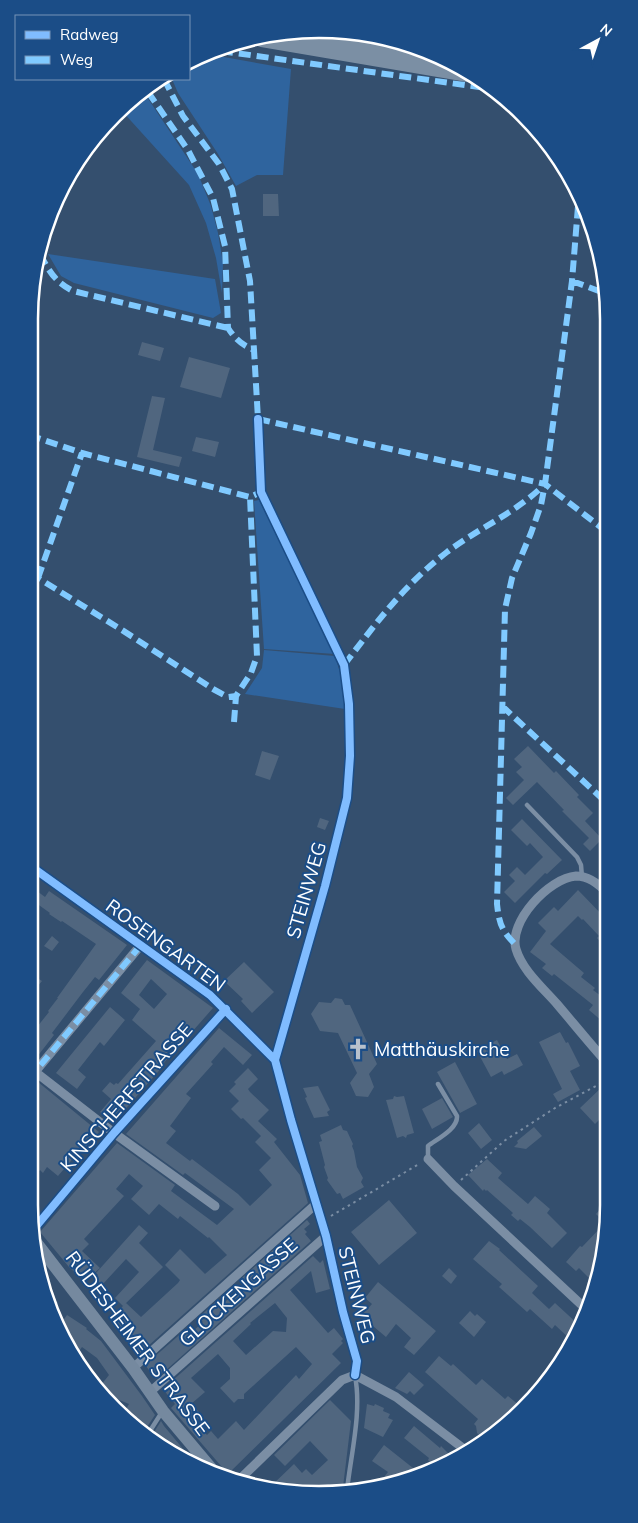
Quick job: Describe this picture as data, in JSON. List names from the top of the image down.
{
  "streets": {
    "street": [
      "STEINWEG",
      "ROSENGARTEN",
      "KINSCHERFSTRASSE",
      "GLOCKENGASSE",
      "RÜDESHEIMER STRASSE"
    ]
  },
  "crossings": [
    ["STEINWEG", "ROSENGARTEN"],
    ["STEINWEG", "GLOCKENGASSE"],
    ["ROSENGARTEN", "KINSCHERFSTRASSE"],
    ["GLOCKENGASSE", "RÜDESHEIMER STRASSE"]
  ],
  "places": {
    "church": ["Matthäuskirche"]
  },
  "legend": ["Radweg", "Weg"],
  "north": "top right"
}
